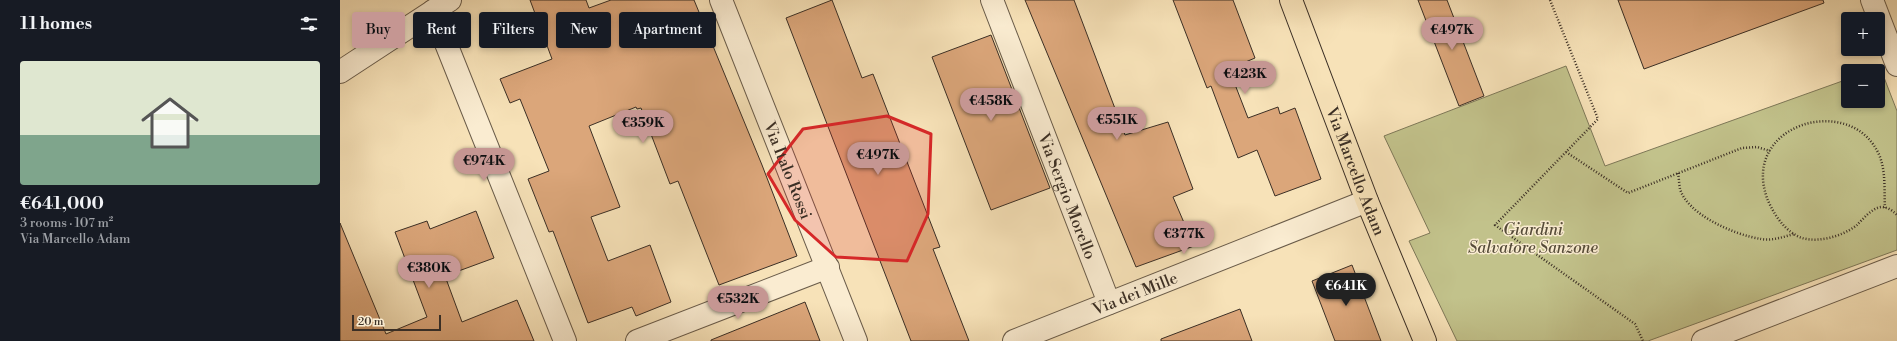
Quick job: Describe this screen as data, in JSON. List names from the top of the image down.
{
  "streets": {
    "main road": ["Via Marcello Adam"],
    "street": ["Via Italo Rossi", "Via Sergio Morello", "Via dei Mille"]
  },
  "crossings": [
    ["Via Marcello Adam", "Via dei Mille"],
    ["Via Sergio Morello", "Via dei Mille"]
  ],
  "parks": ["Giardini Salvatore Sanzone"],
  "scale_bar": "20 m",
  "page": {
    "heading": "11 homes",
    "map_buttons": ["+", "−"],
    "chip": [
      "Buy",
      "Rent",
      "Filters",
      "New",
      "Apartment"
    ],
    "price": [
      "€497K",
      "€423K",
      "€458K",
      "€551K",
      "€359K",
      "€497K",
      "€974K",
      "€377K",
      "€380K",
      "€641K",
      "€532K"
    ],
    "list": [
      {
        "name": "€641,000",
        "note": "3 rooms · 107 m² · Via Marcello Adam"
      }
    ],
    "scale": "20 m"
  }
}
